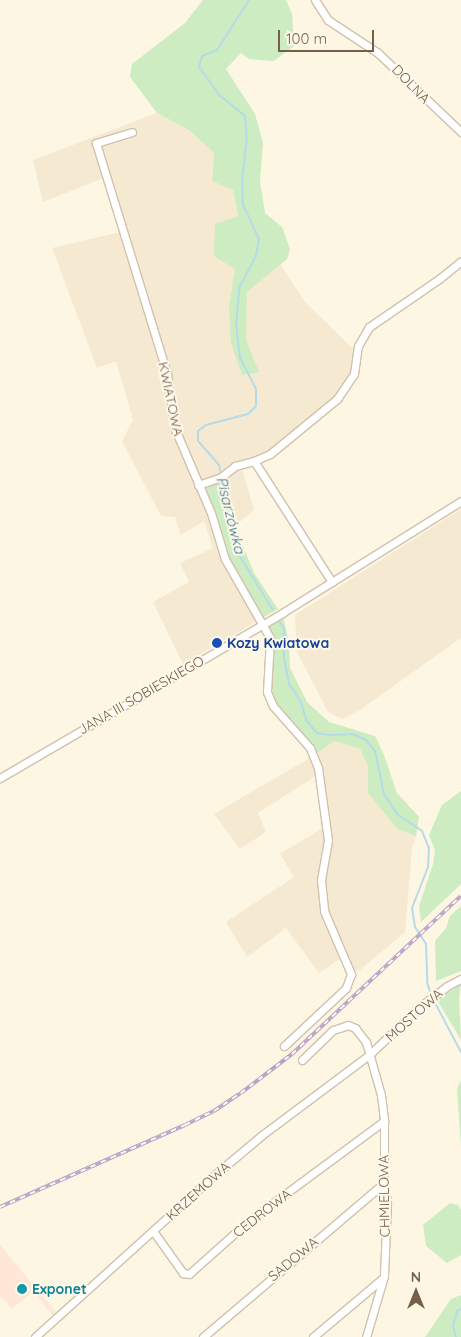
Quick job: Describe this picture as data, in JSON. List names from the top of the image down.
{
  "streets": {
    "street": [
      "DOLNA",
      "KWIATOWA",
      "JANA III SOBIESKIEGO",
      "MOSTOWA",
      "KRZEMOWA",
      "CHMIELOWA",
      "CEDROWA",
      "SADOWA"
    ]
  },
  "crossings": [
    ["KWIATOWA", "JANA III SOBIESKIEGO"],
    ["MOSTOWA", "KRZEMOWA"],
    ["MOSTOWA", "CHMIELOWA"],
    ["KRZEMOWA", "CHMIELOWA"],
    ["KRZEMOWA", "CEDROWA"],
    ["CHMIELOWA", "CEDROWA"],
    ["CHMIELOWA", "SADOWA"]
  ],
  "water": ["Pisarzówka"],
  "places": ["Kozy Kwiatowa", "Exponet"],
  "scale_bar": "100 m",
  "north": "top"
}
